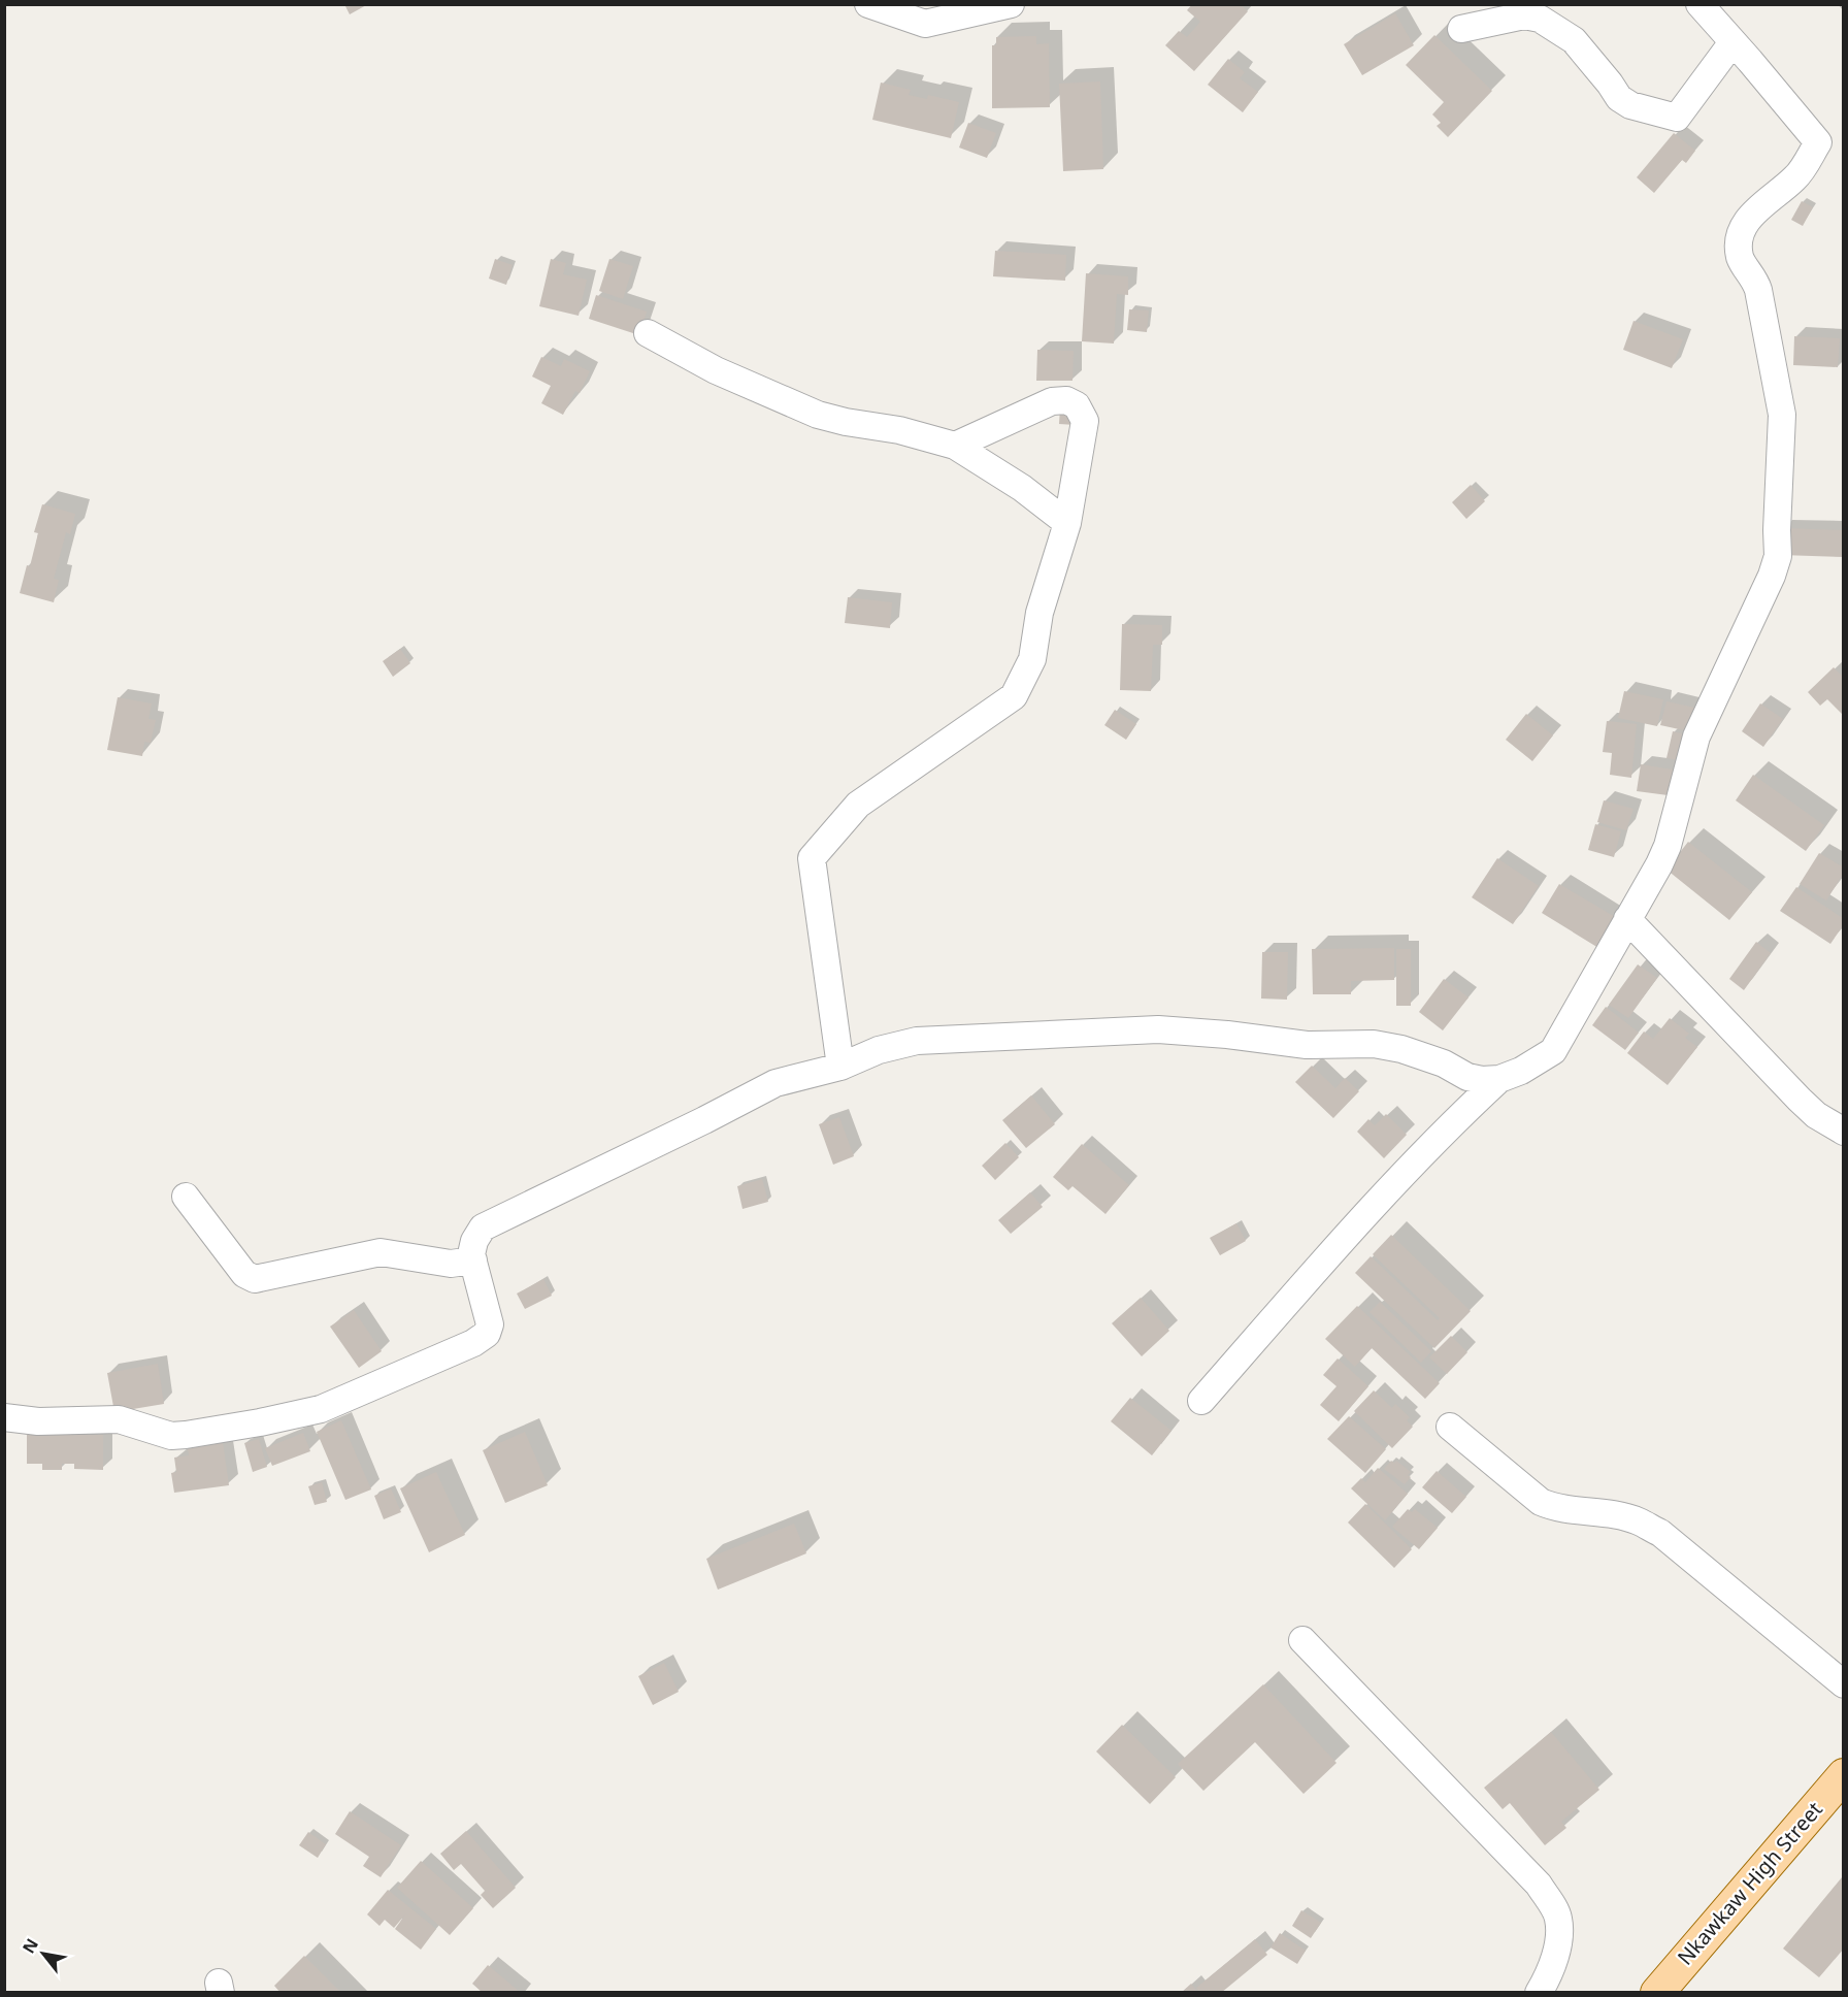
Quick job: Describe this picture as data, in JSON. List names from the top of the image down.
{
  "streets": {
    "main road": ["Nkawkaw High Street"]
  },
  "north": "top left"
}
